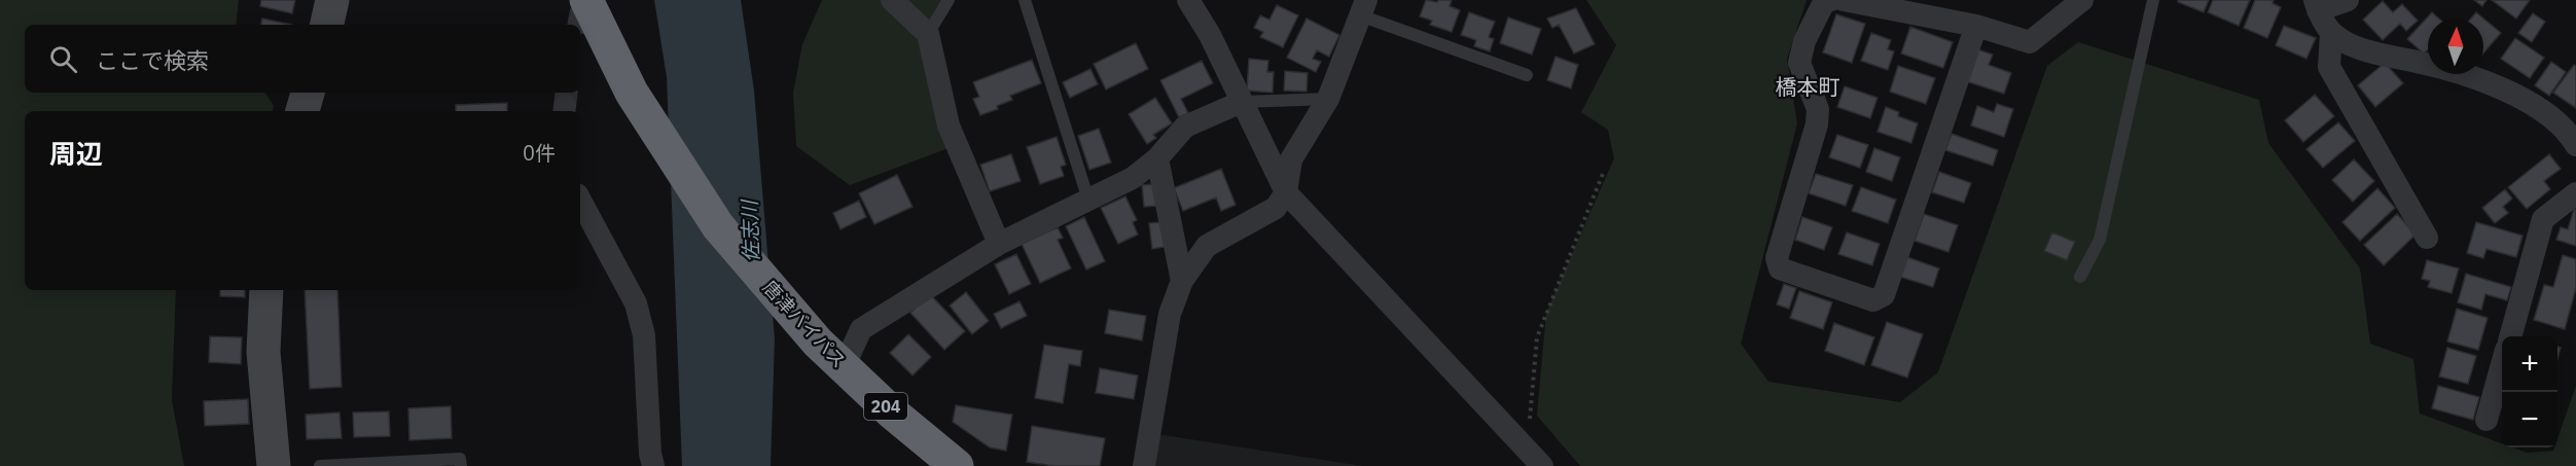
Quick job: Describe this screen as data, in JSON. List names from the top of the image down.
{
  "streets": {
    "highway": ["唐津バイパス", "204"]
  },
  "districts": ["橋本町"],
  "water": ["佐志川"],
  "north": "top",
  "page": {
    "search": "ここで検索",
    "heading": ["周辺", "0件"],
    "map_buttons": ["+", "−"]
  }
}
